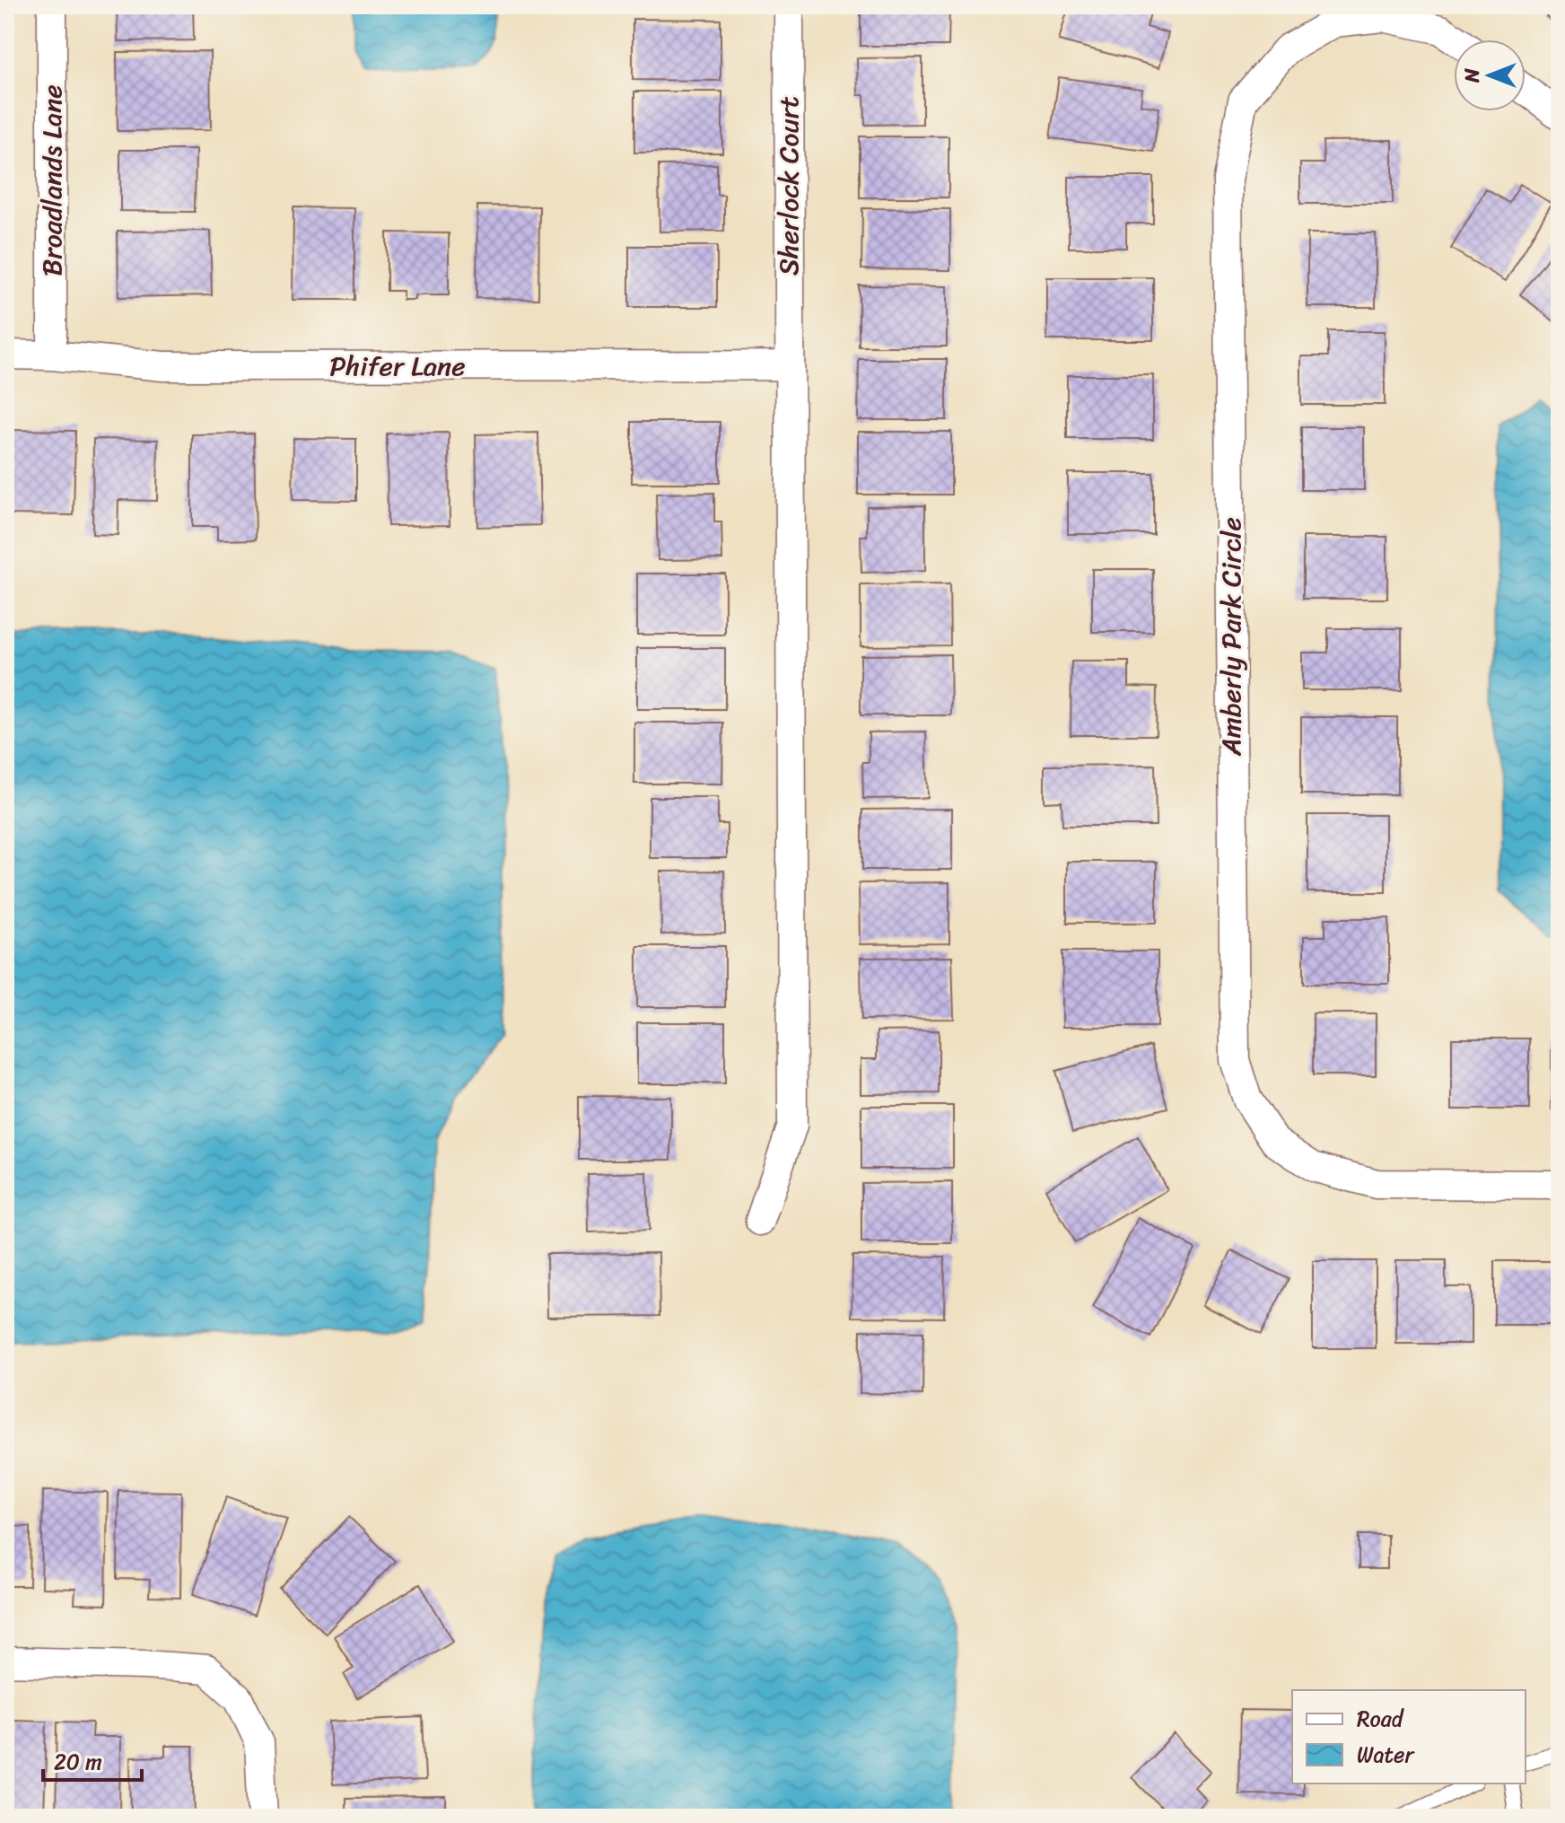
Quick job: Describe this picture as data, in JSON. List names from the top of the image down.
{
  "streets": {
    "street": [
      "Broadlands Lane",
      "Sherlock Court",
      "Phifer Lane",
      "Amberly Park Circle"
    ]
  },
  "crossings": [
    ["Broadlands Lane", "Phifer Lane"],
    ["Sherlock Court", "Phifer Lane"]
  ],
  "legend": ["Road", "Water"],
  "scale_bar": "20 m",
  "north": "left"
}
